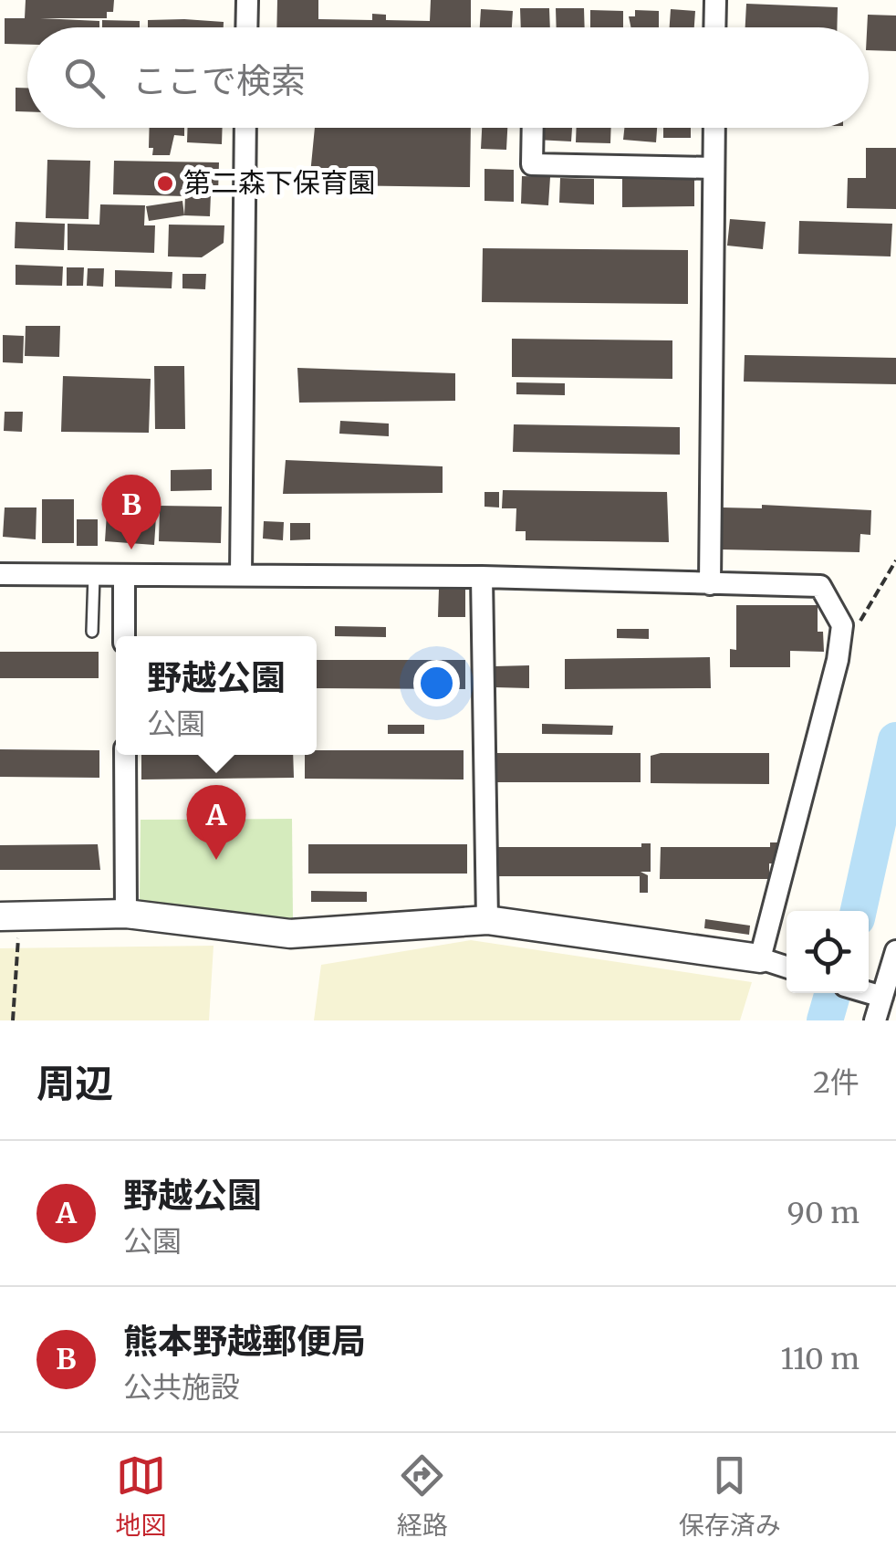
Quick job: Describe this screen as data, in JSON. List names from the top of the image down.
{
  "places": ["第二森下保育園"],
  "page": {
    "search": "ここで検索",
    "pins": ["B", "A"],
    "popup": ["野越公園", "公園"],
    "heading": ["周辺", "2件"],
    "list": [
      {
        "mark": "A",
        "name": "野越公園",
        "note": "公園",
        "value": "90 m"
      },
      {
        "mark": "B",
        "name": "熊本野越郵便局",
        "note": "公共施設",
        "value": "110 m"
      }
    ],
    "nav": ["地図", "経路", "保存済み"]
  }
}
